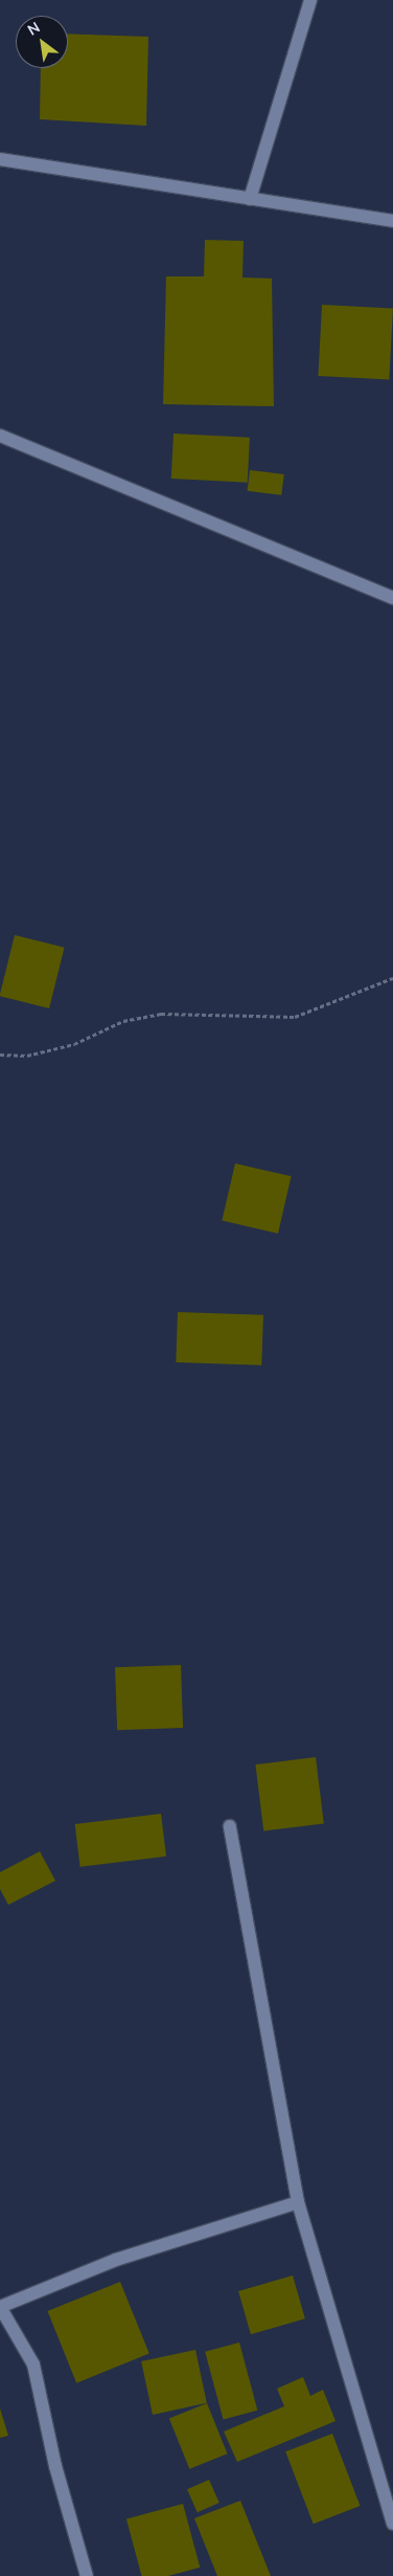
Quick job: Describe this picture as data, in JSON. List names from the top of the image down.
{
  "north": "top left"
}
